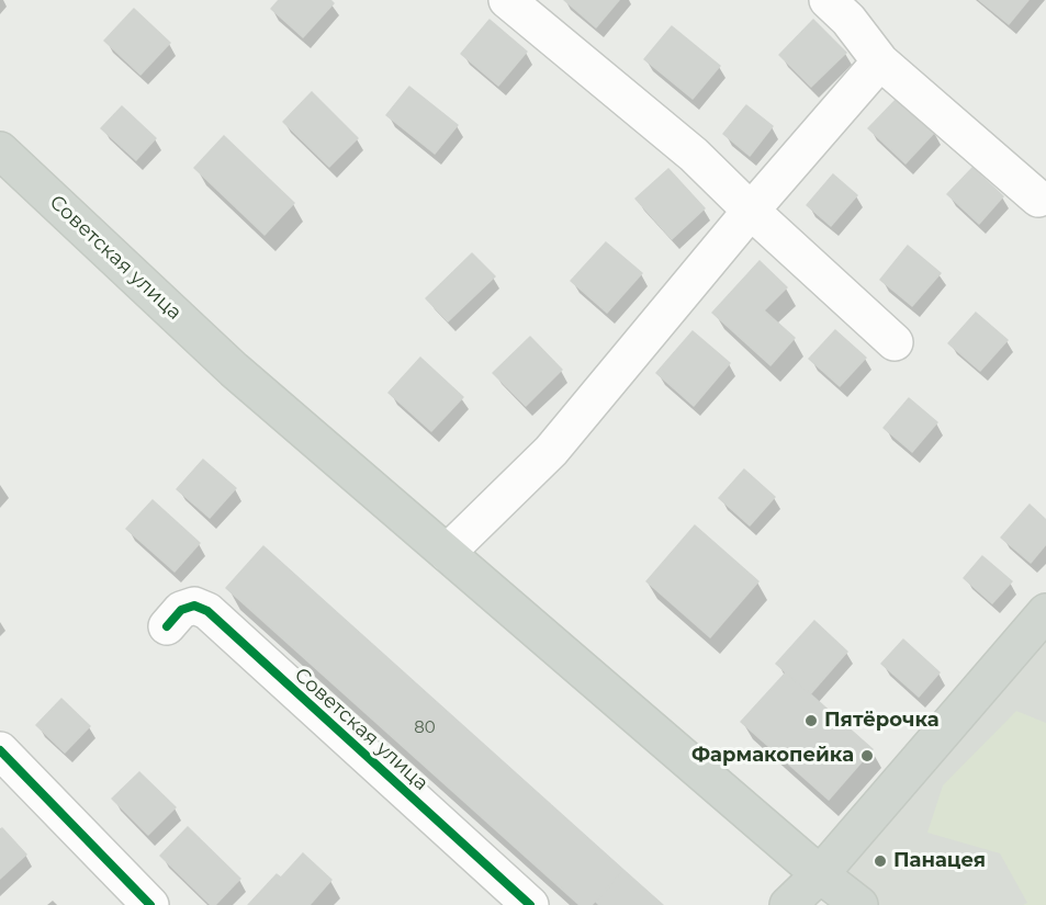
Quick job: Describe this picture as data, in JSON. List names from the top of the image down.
{
  "streets": {
    "main road": ["Советская улица"]
  },
  "places": ["Пятёрочка", "Фармакопейка", "Панацея"],
  "house_numbers": ["80"]
}
